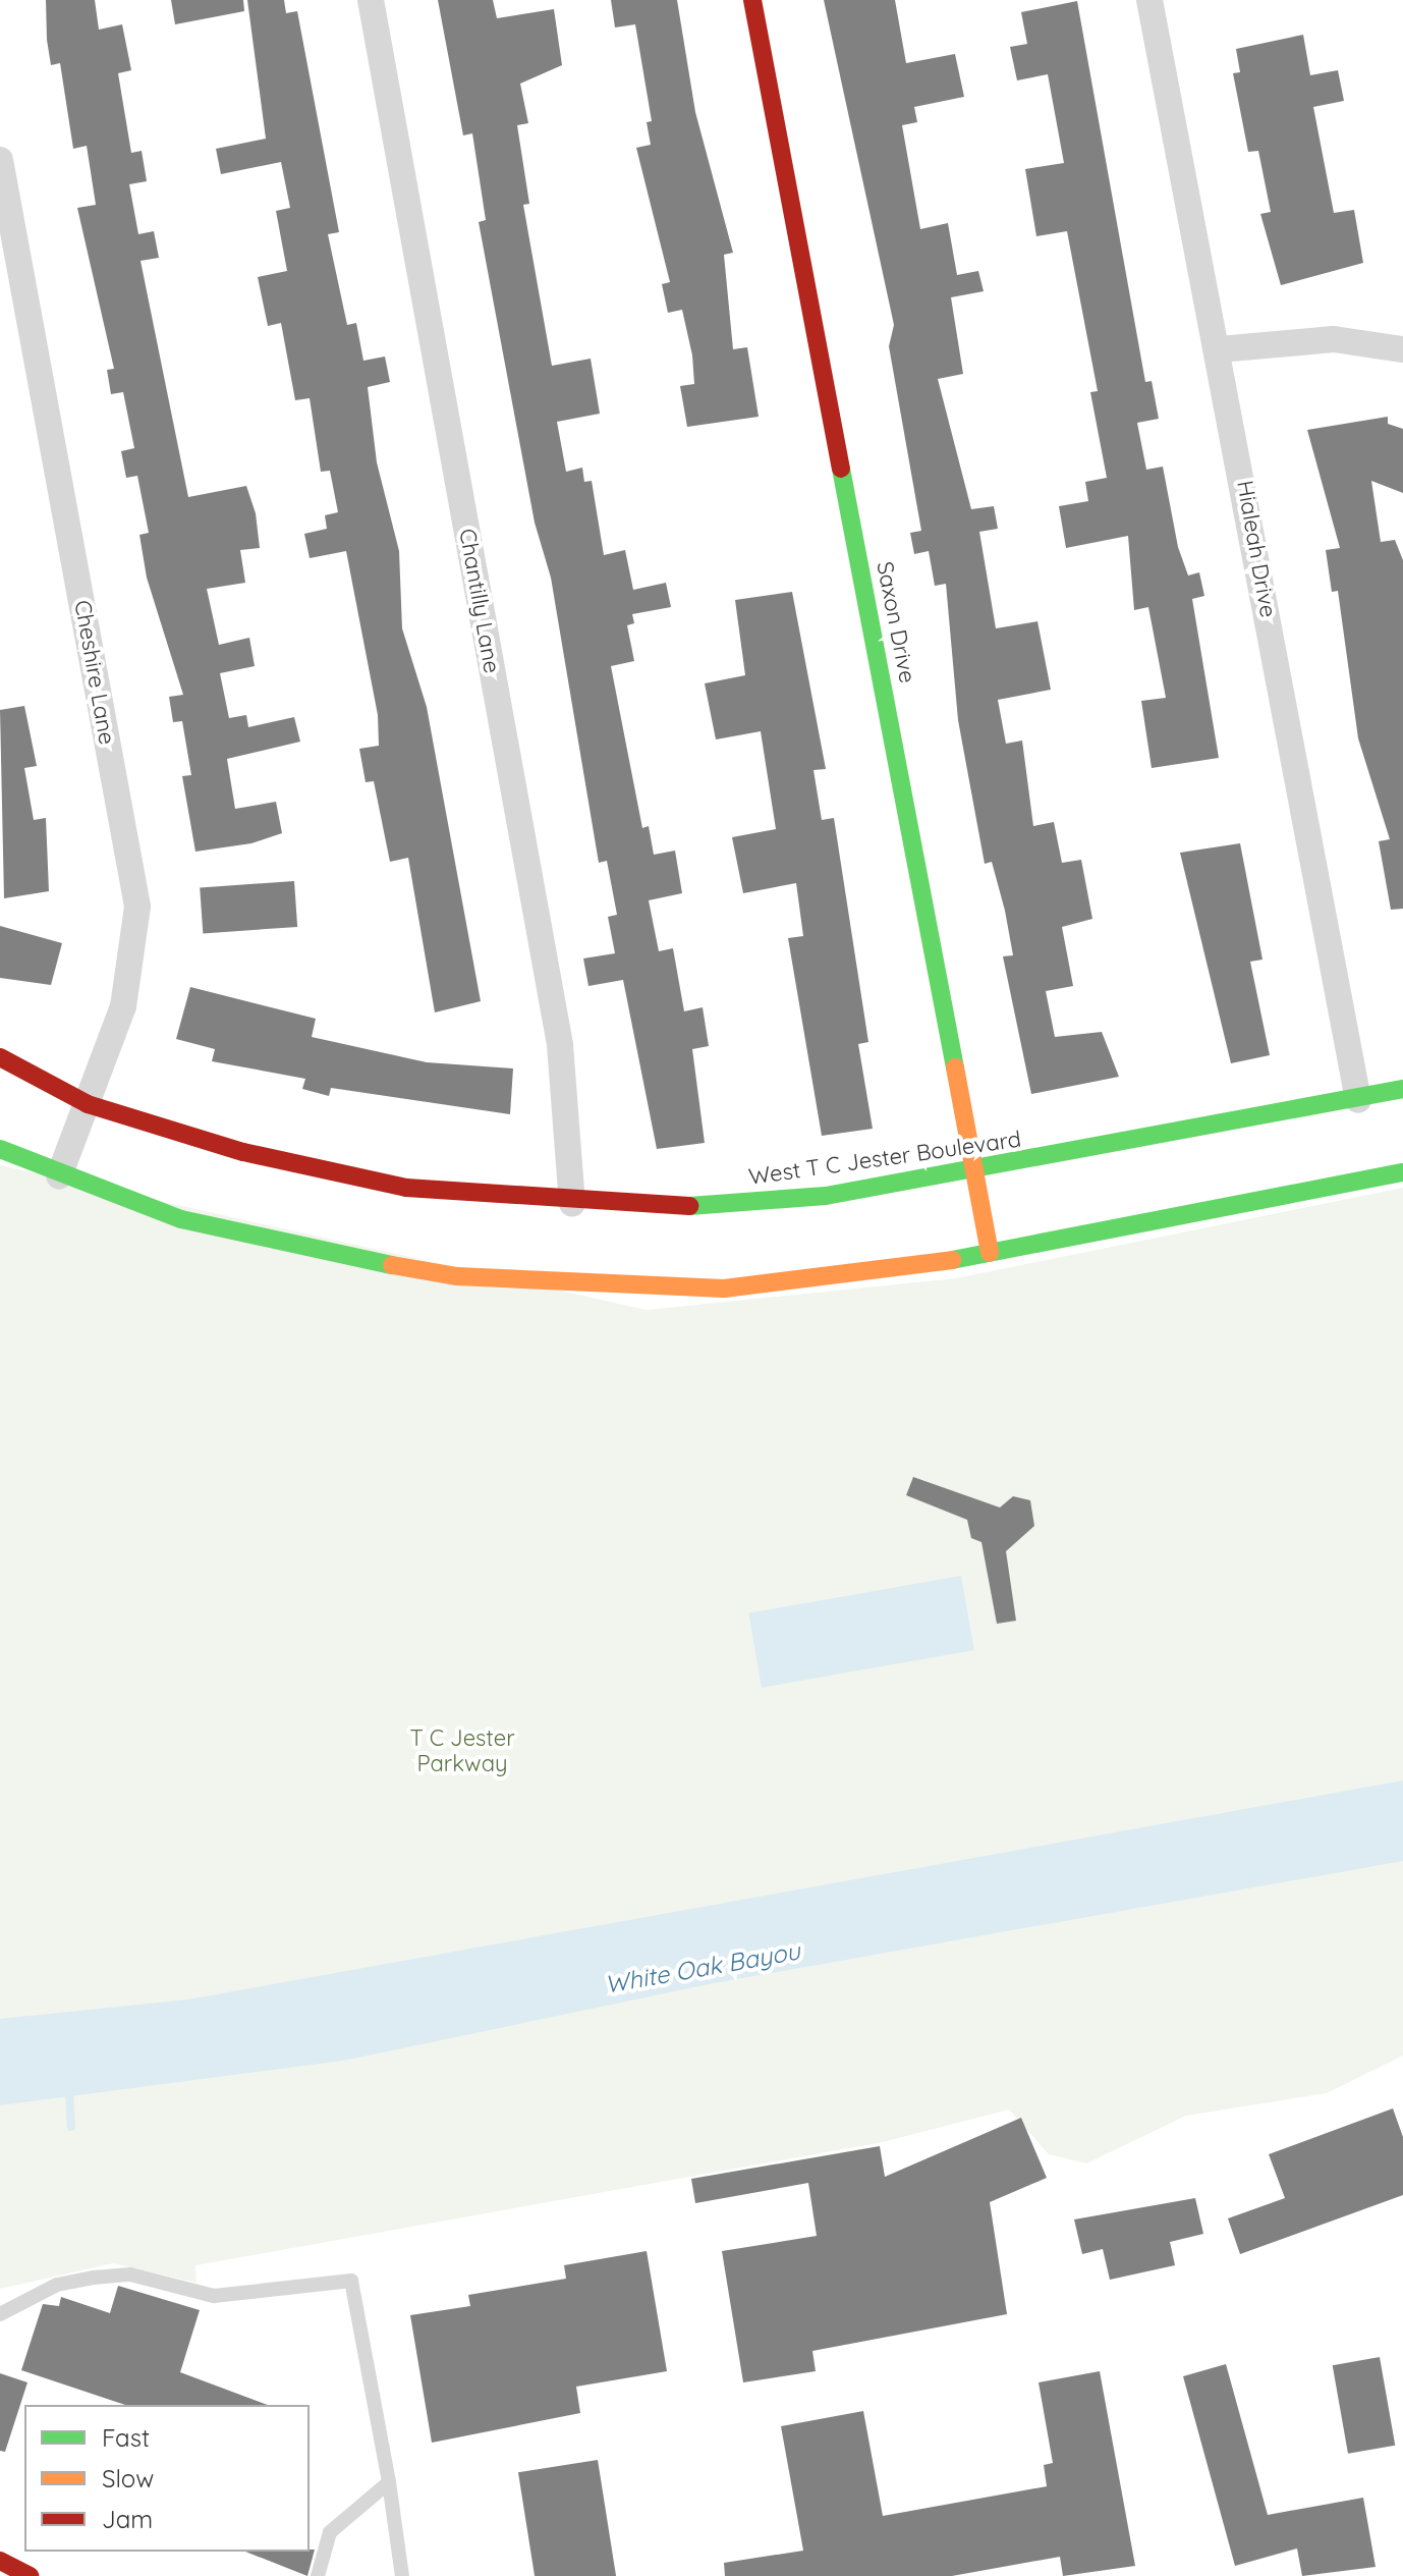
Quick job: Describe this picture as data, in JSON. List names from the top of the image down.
{
  "streets": {
    "main road": ["Saxon Drive", "West T C Jester Boulevard"],
    "street": ["Hialeah Drive", "Chantilly Lane", "Cheshire Lane"]
  },
  "crossings": [
    ["Hialeah Drive", "West T C Jester Boulevard"],
    ["Chantilly Lane", "West T C Jester Boulevard"],
    ["Saxon Drive", "West T C Jester Boulevard"],
    ["Cheshire Lane", "West T C Jester Boulevard"]
  ],
  "water": ["White Oak Bayou"],
  "parks": ["T C Jester Parkway"],
  "legend": ["Fast", "Slow", "Jam"]
}
